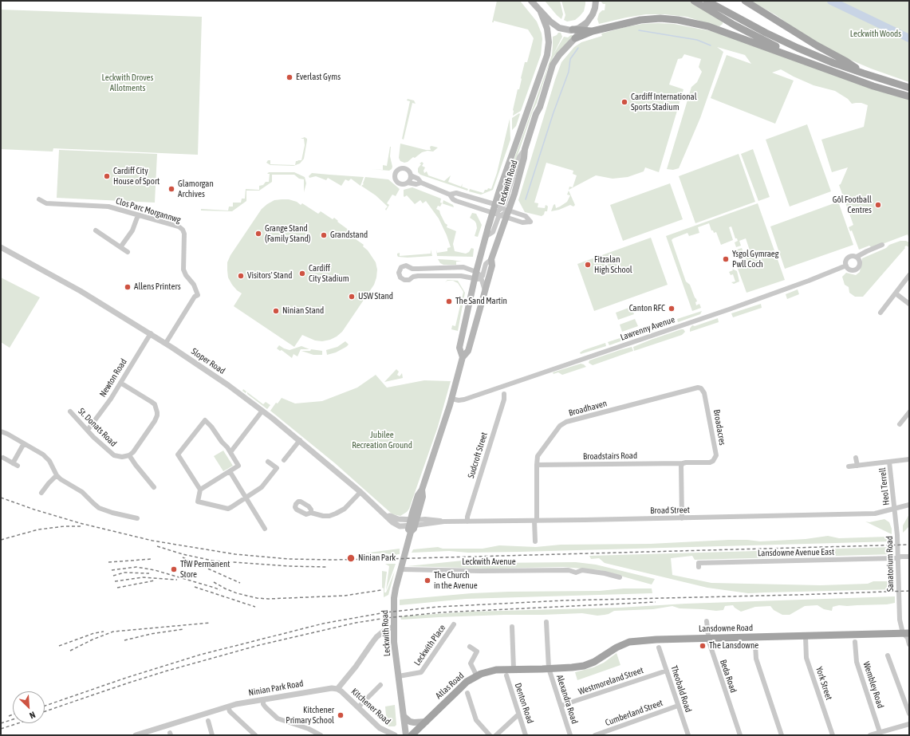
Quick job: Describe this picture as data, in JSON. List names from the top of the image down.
{
  "streets": {
    "main road": ["Leckwith Road", "Lansdowne Road", "Atlas Road"],
    "street": [
      "Clos Parc Morgannwg",
      "Lawrenny Avenue",
      "Sloper Road",
      "Newton Road",
      "Broadhaven",
      "St. Donats Road",
      "Broadacres",
      "Sudcroft Street",
      "Broadstairs Road",
      "Heol Terrell",
      "Broad Street",
      "Lansdowne Avenue East",
      "Leckwith Avenue",
      "Sanatorium Road",
      "Leckwith Place",
      "Beda Road",
      "Westmoreland Street",
      "York Street",
      "Wembley Road",
      "Ninian Park Road",
      "Theobald Road",
      "Alexandra Road",
      "Denton Road",
      "Kitchener Road",
      "Cumberland Street"
    ]
  },
  "crossings": [
    ["Leckwith Road", "Lawrenny Avenue"],
    ["Leckwith Road", "Sloper Road"],
    ["Leckwith Road", "Broad Street"],
    ["Leckwith Road", "Leckwith Avenue"],
    ["Leckwith Road", "Leckwith Place"],
    ["Clos Parc Morgannwg", "Sloper Road"],
    ["Sloper Road", "Newton Road"],
    ["Sloper Road", "Broad Street"],
    ["Newton Road", "St. Donats Road"],
    ["Broadhaven", "Broadacres"],
    ["Broadhaven", "Broadstairs Road"],
    ["Broadhaven", "Broad Street"],
    ["Broadacres", "Broadstairs Road"],
    ["Sudcroft Street", "Broad Street"],
    ["Heol Terrell", "Broad Street"],
    ["Heol Terrell", "Sanatorium Road"],
    ["Broad Street", "Sanatorium Road"],
    ["Lansdowne Avenue East", "Sanatorium Road"],
    ["Sanatorium Road", "Lansdowne Road"],
    ["Lansdowne Road", "Beda Road"],
    ["Lansdowne Road", "York Street"],
    ["Lansdowne Road", "Atlas Road"],
    ["Lansdowne Road", "Alexandra Road"],
    ["Westmoreland Street", "Theobald Road"],
    ["Westmoreland Street", "Alexandra Road"],
    ["Atlas Road", "Alexandra Road"],
    ["Ninian Park Road", "Kitchener Road"],
    ["Theobald Road", "Cumberland Street"]
  ],
  "parks": ["Leckwith Woods", "Leckwith Droves Allotments", "Jubilee Recreation Ground"],
  "places": [
    "Everlast Gyms",
    "Cardiff International Sports Stadium",
    "Cardiff City House of Sport",
    "Glamorgan Archives",
    "Gôl Football Centres",
    "Grange Stand (Family Stand)",
    "Grandstand",
    "Ysgol Gymraeg Pwll Coch",
    "Fitzalan High School",
    "Cardiff City Stadium",
    "Visitors' Stand",
    "Allens Printers",
    "USW Stand",
    "The Sand Martin",
    "Canton RFC",
    "Ninian Stand",
    "Ninian Park",
    "TfW Permanent Store",
    "The Church in the Avenue",
    "The Lansdowne",
    "Kitchener Primary School"
  ],
  "north": "bottom right"
}
